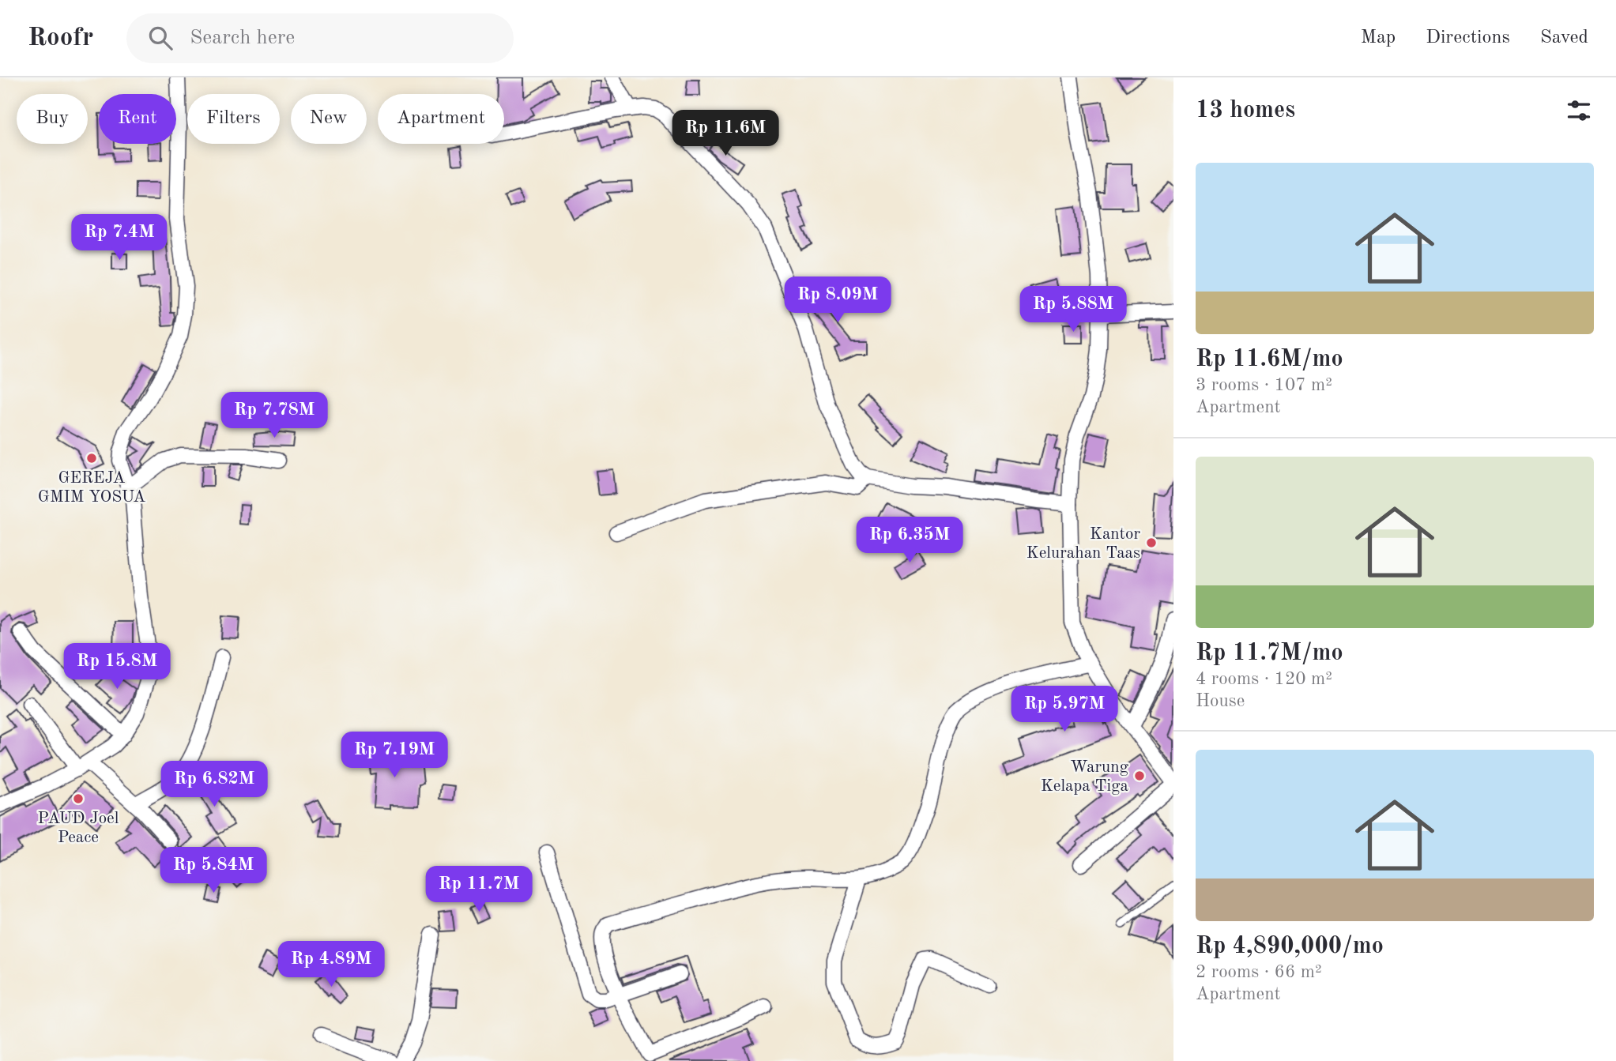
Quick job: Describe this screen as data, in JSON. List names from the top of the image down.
{
  "places": [
    "GEREJA GMIM YOSUA",
    "Kantor Kelurahan Taas",
    "Warung Kelapa Tiga",
    "PAUD Joel Peace"
  ],
  "page": {
    "header": "Roofr",
    "search": "Search here",
    "nav": ["Map", "Directions", "Saved"],
    "heading": "13 homes",
    "chip": [
      "Buy",
      "Rent",
      "Filters",
      "New",
      "Apartment"
    ],
    "price": [
      "Rp 11.6M",
      "Rp 7.4M",
      "Rp 8.09M",
      "Rp 5.88M",
      "Rp 7.78M",
      "Rp 6.35M",
      "Rp 15.8M",
      "Rp 5.97M",
      "Rp 7.19M",
      "Rp 6.82M",
      "Rp 5.84M",
      "Rp 11.7M",
      "Rp 4.89M"
    ],
    "list": [
      {
        "name": "Rp 11.6M/mo",
        "note": "3 rooms · 107 m² · Apartment"
      },
      {
        "name": "Rp 11.7M/mo",
        "note": "4 rooms · 120 m² · House"
      },
      {
        "name": "Rp 4,890,000/mo",
        "note": "2 rooms · 66 m² · Apartment"
      }
    ]
  }
}
